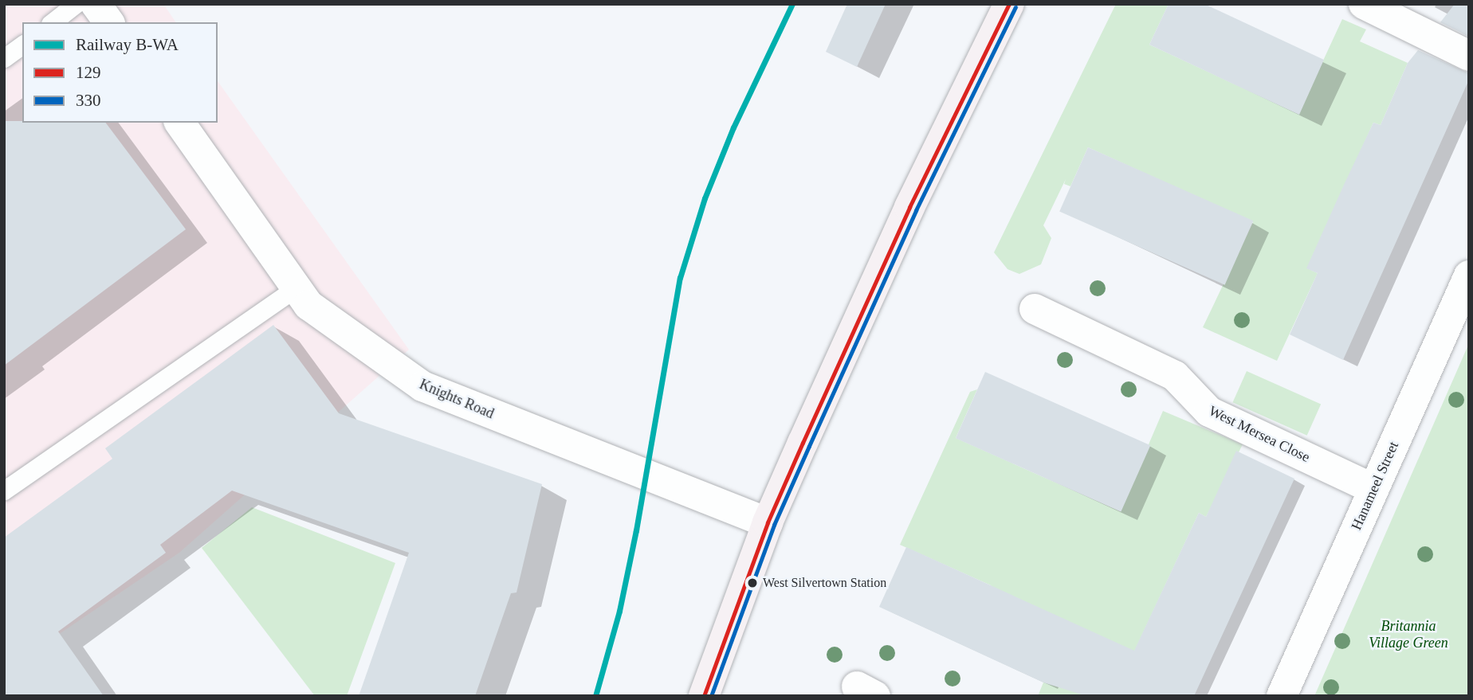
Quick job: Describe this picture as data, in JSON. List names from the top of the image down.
{
  "streets": {
    "street": ["Knights Road", "West Mersea Close", "Hanameel Street"]
  },
  "crossings": [
    ["West Mersea Close", "Hanameel Street"]
  ],
  "parks": ["Britannia Village Green"],
  "places": ["West Silvertown Station"],
  "lines": ["rail line B-WA", "transit line 129", "transit line 330"],
  "legend": ["Railway B-WA", "129", "330"]
}
